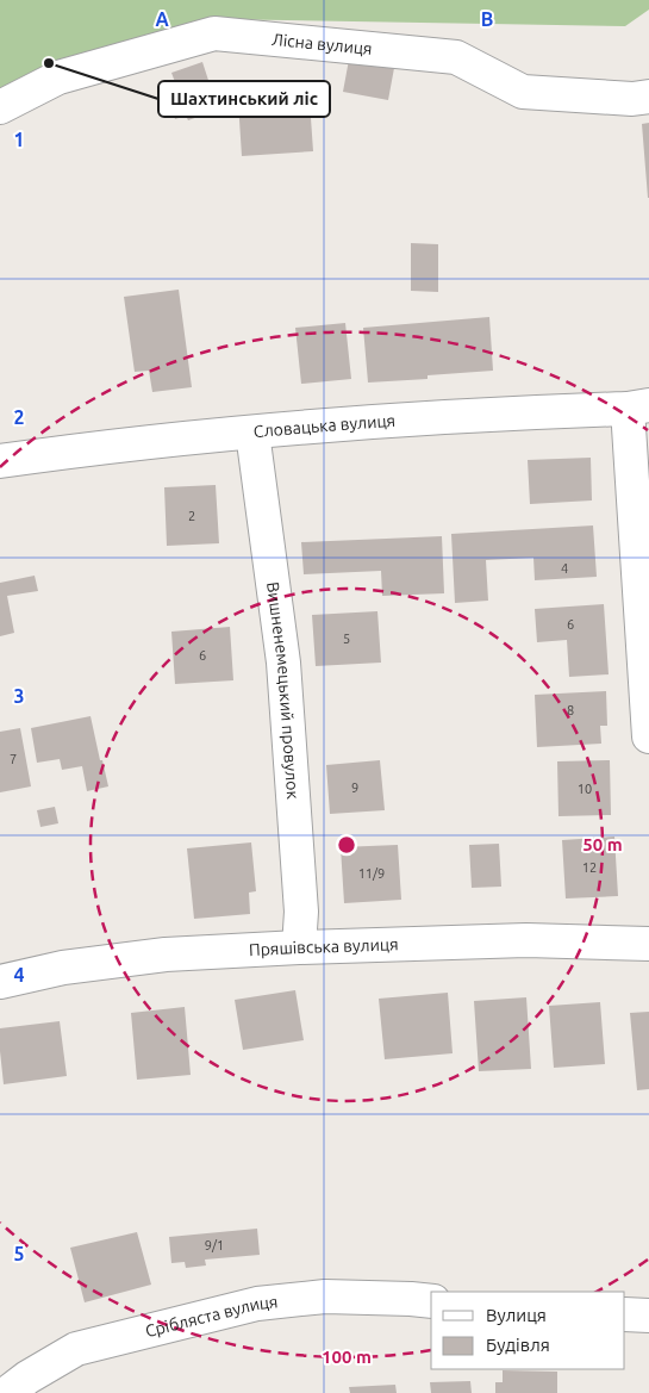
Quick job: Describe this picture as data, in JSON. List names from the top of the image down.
{
  "streets": {
    "street": [
      "Лісна вулиця",
      "Словацька вулиця",
      "Вишненемецький провулок",
      "Пряшівська вулиця",
      "Срібляста вулиця"
    ]
  },
  "crossings": [
    ["Словацька вулиця", "Вишненемецький провулок"],
    ["Вишненемецький провулок", "Пряшівська вулиця"]
  ],
  "places": ["Шахтинський ліс"],
  "house_numbers": [
    "2",
    "4",
    "6",
    "5",
    "6",
    "8",
    "7",
    "9",
    "10",
    "12",
    "11/9",
    "9/1"
  ],
  "legend": ["Вулиця", "Будівля"],
  "grid": {
    "columns": ["A", "B"],
    "rows": [
      "1",
      "2",
      "3",
      "4",
      "5"
    ]
  },
  "rings": ["50 m", "100 m"]
}
